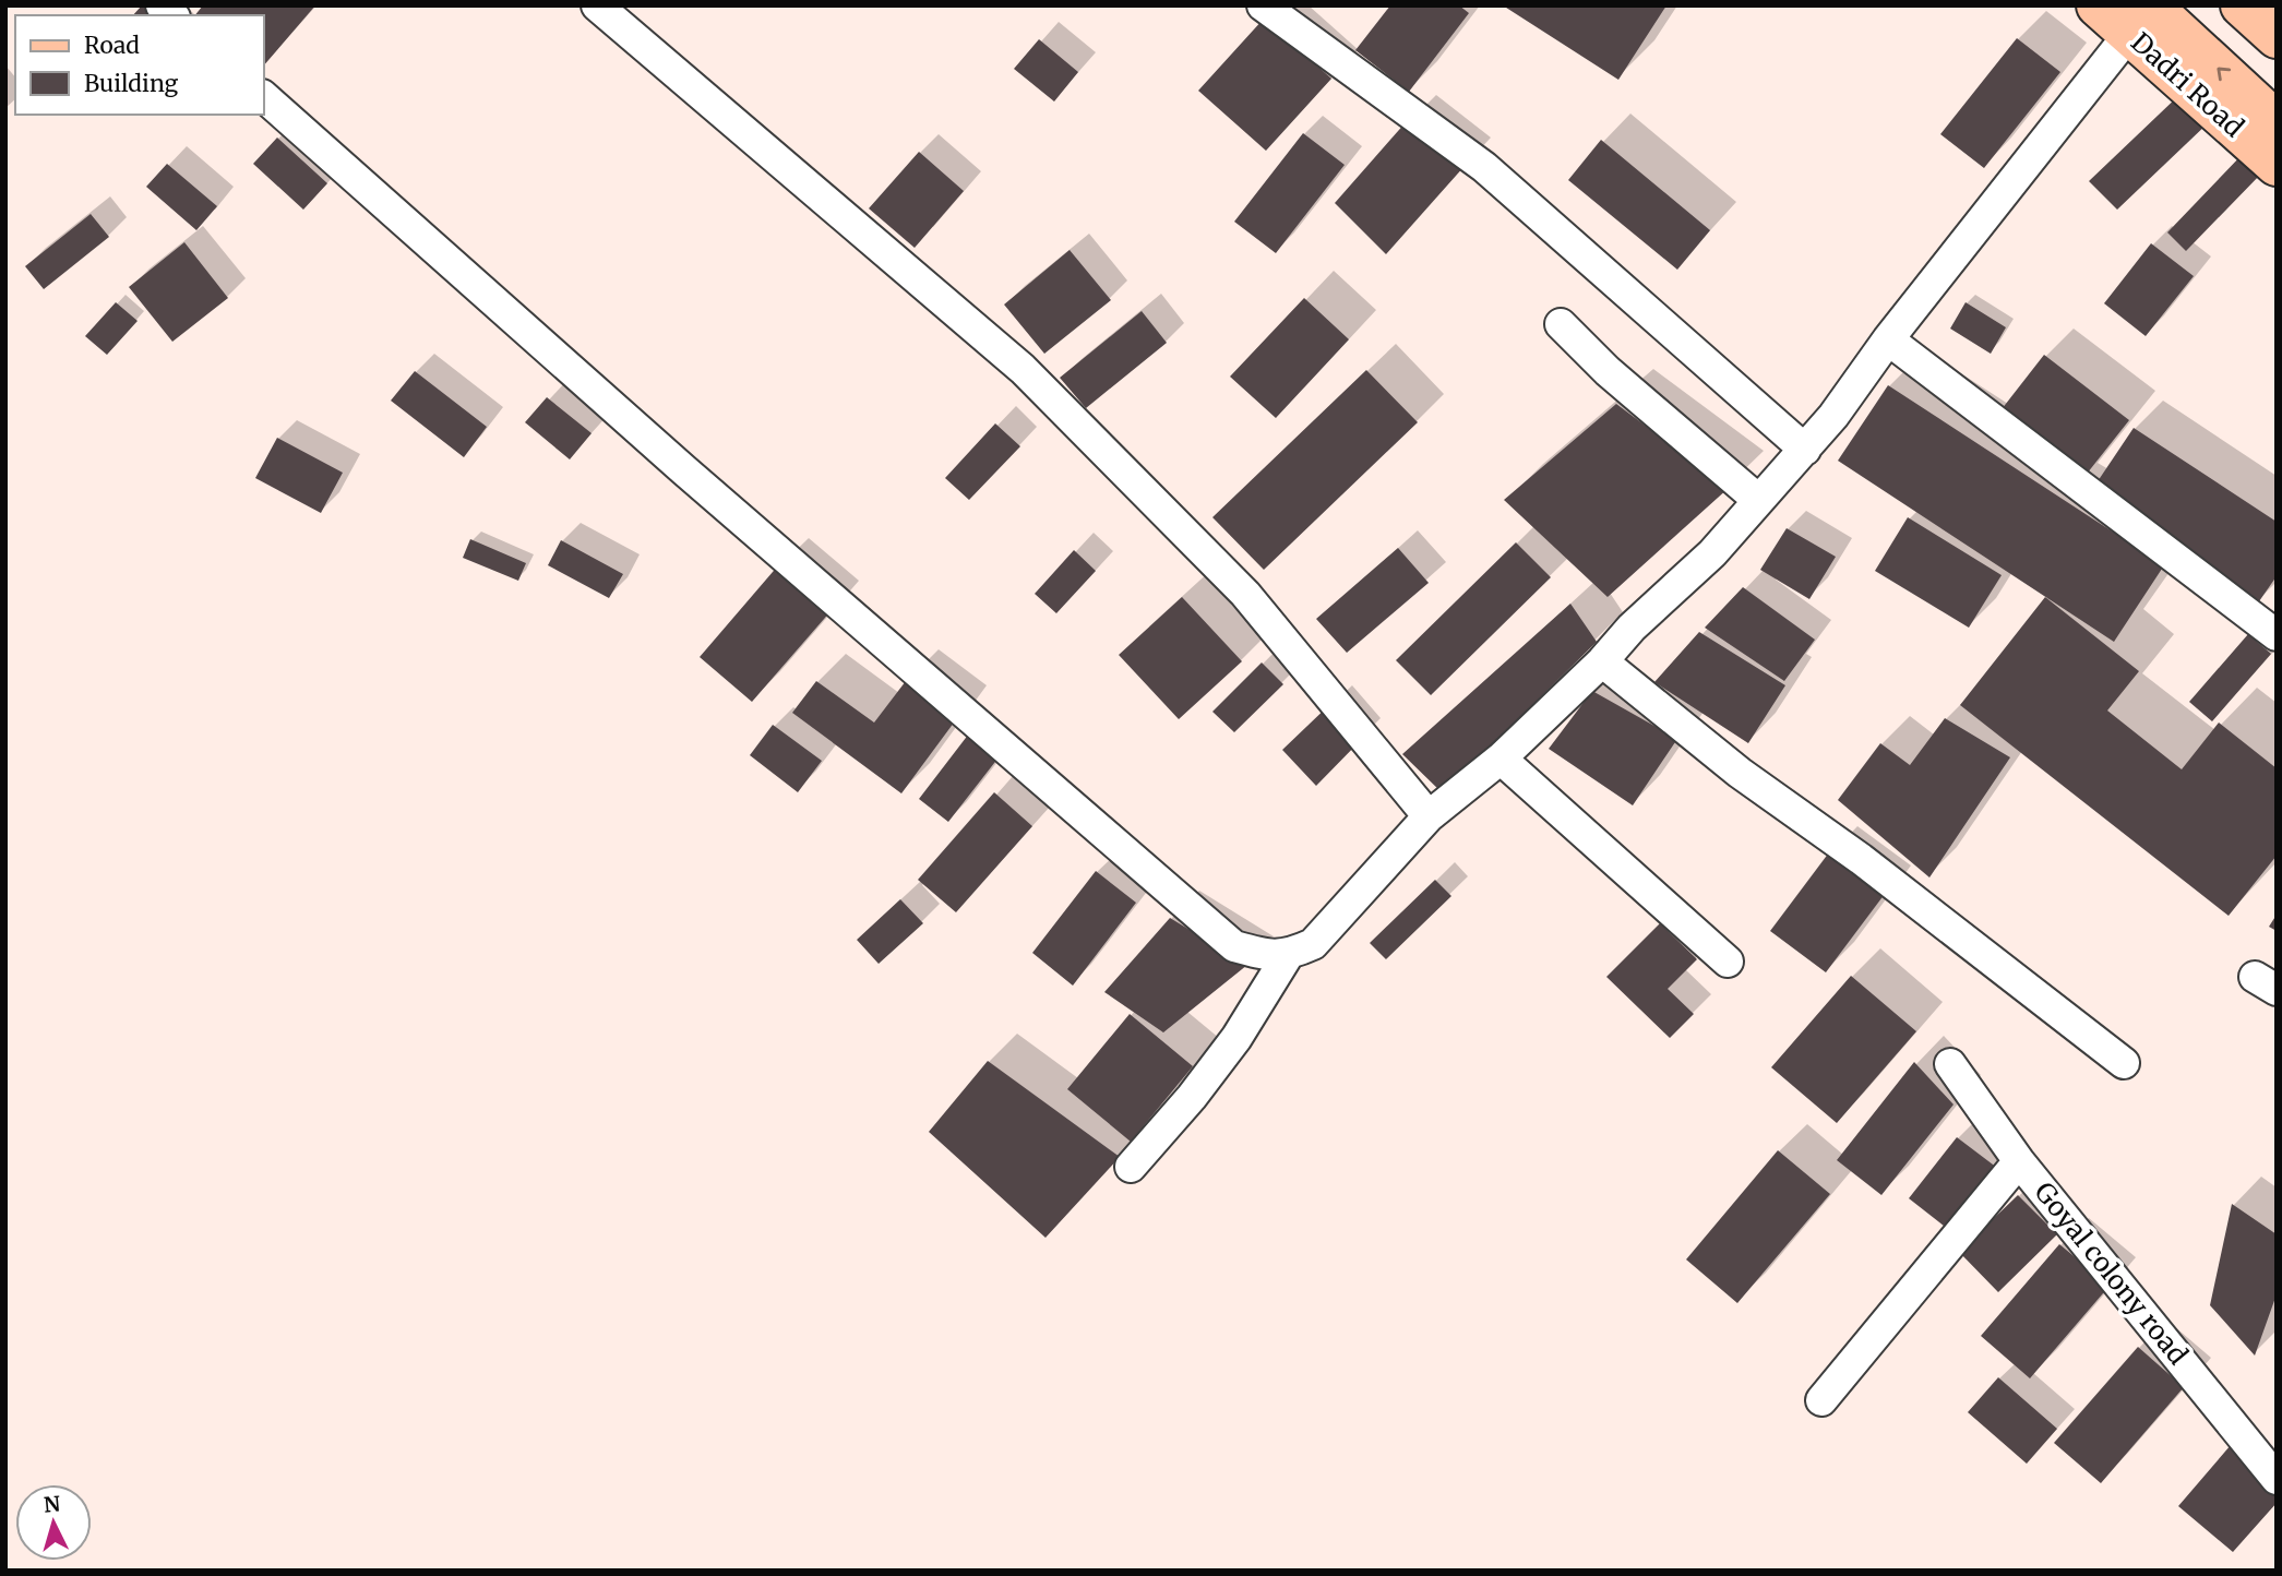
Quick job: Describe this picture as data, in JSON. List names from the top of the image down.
{
  "streets": {
    "street": ["Dadri Road", "Goyal colony road"]
  },
  "legend": ["Road", "Building"],
  "north": "top"
}
